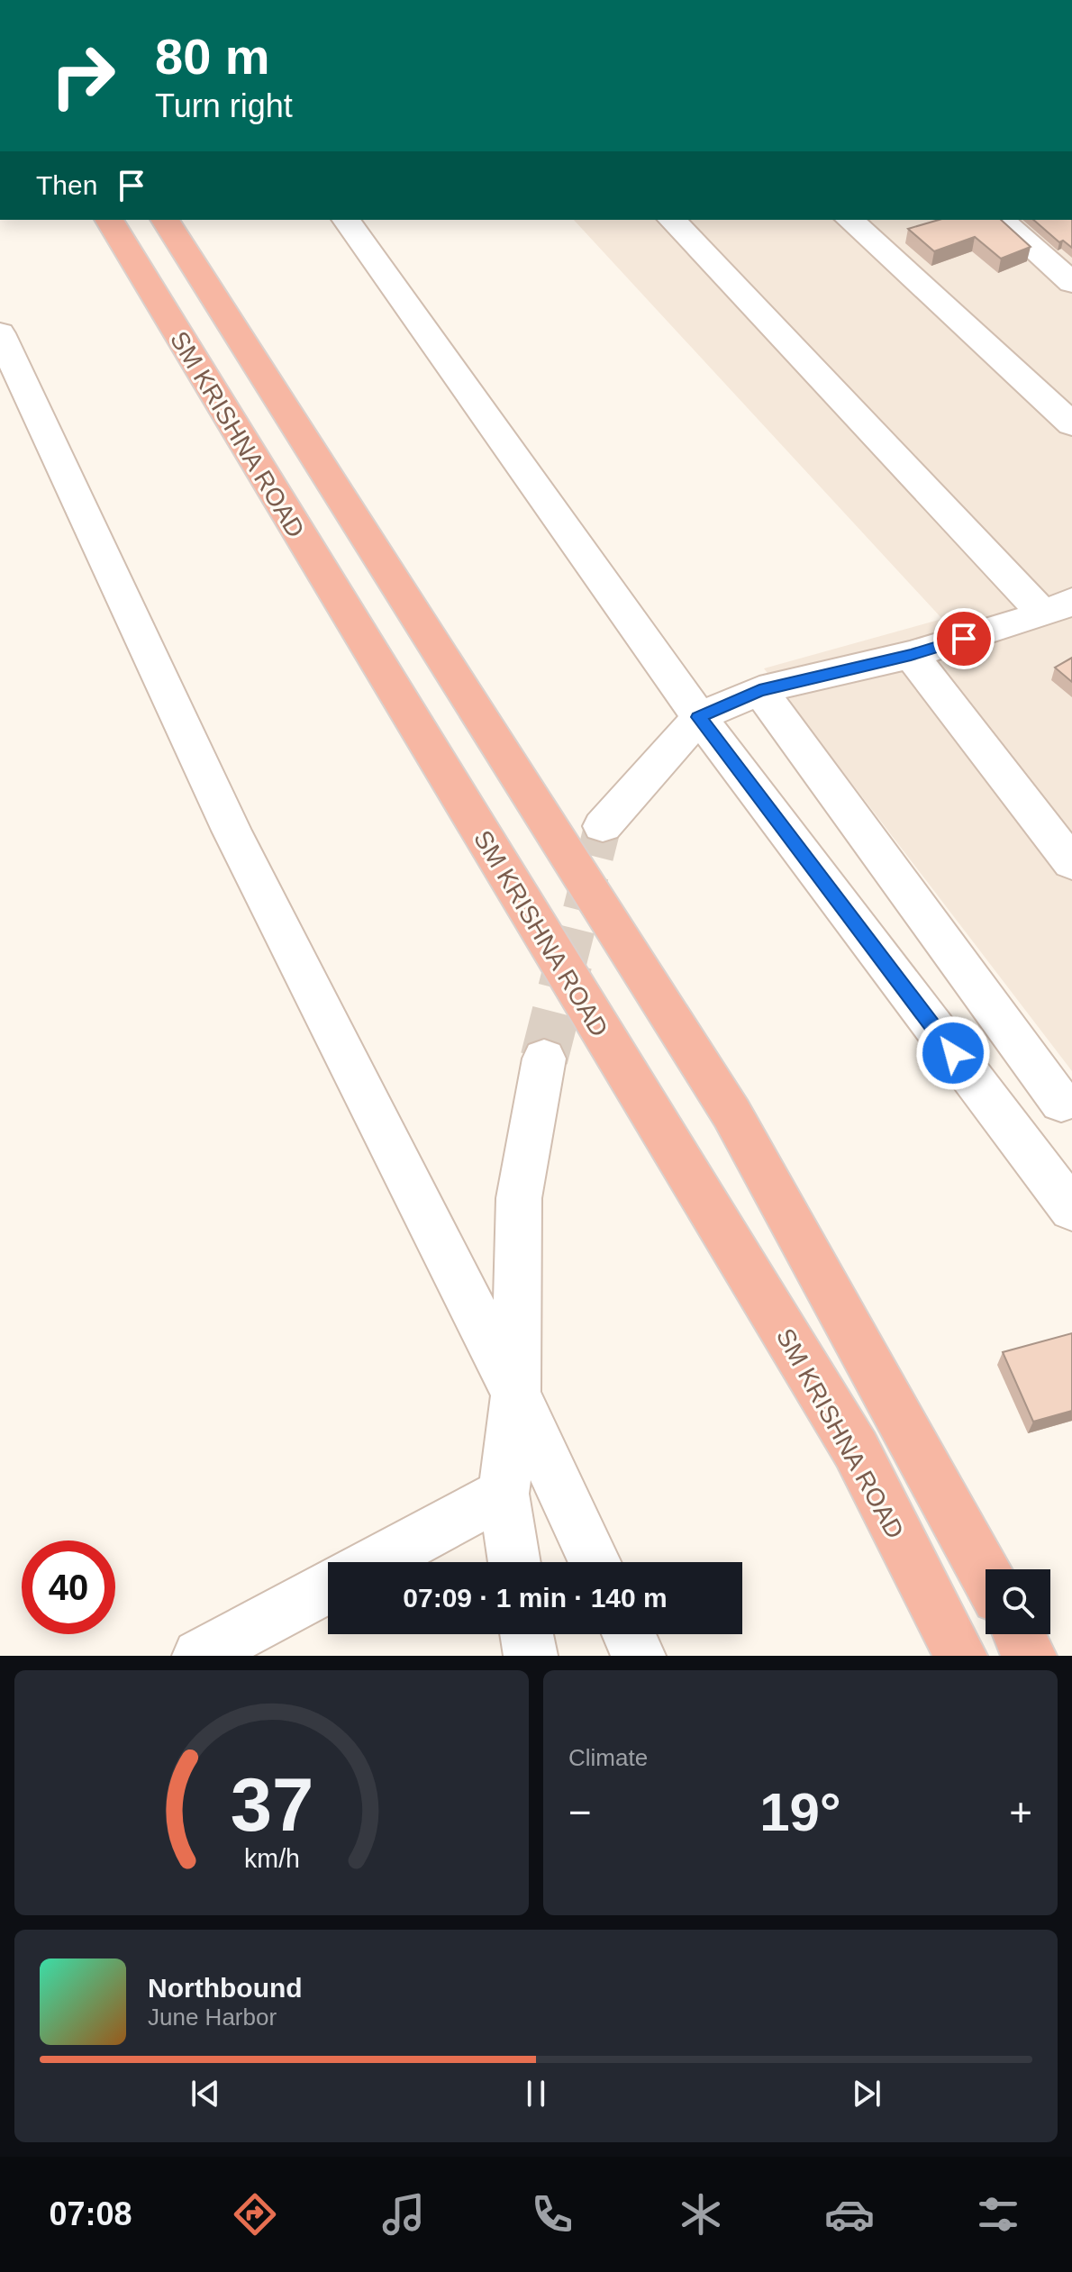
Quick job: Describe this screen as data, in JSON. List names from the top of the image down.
{
  "streets": {
    "highway": ["SM KRISHNA ROAD"]
  },
  "page": {
    "turn": ["80 m", "Turn right"],
    "then": "Then",
    "limit": "40",
    "trip": "07:09 · 1 min · 140 m",
    "tile": "Climate",
    "heat": ["−", "19°", "+"],
    "song": ["Northbound", "June Harbor"],
    "tabs": "07:08",
    "gauge": ["37", "km/h"]
  }
}
